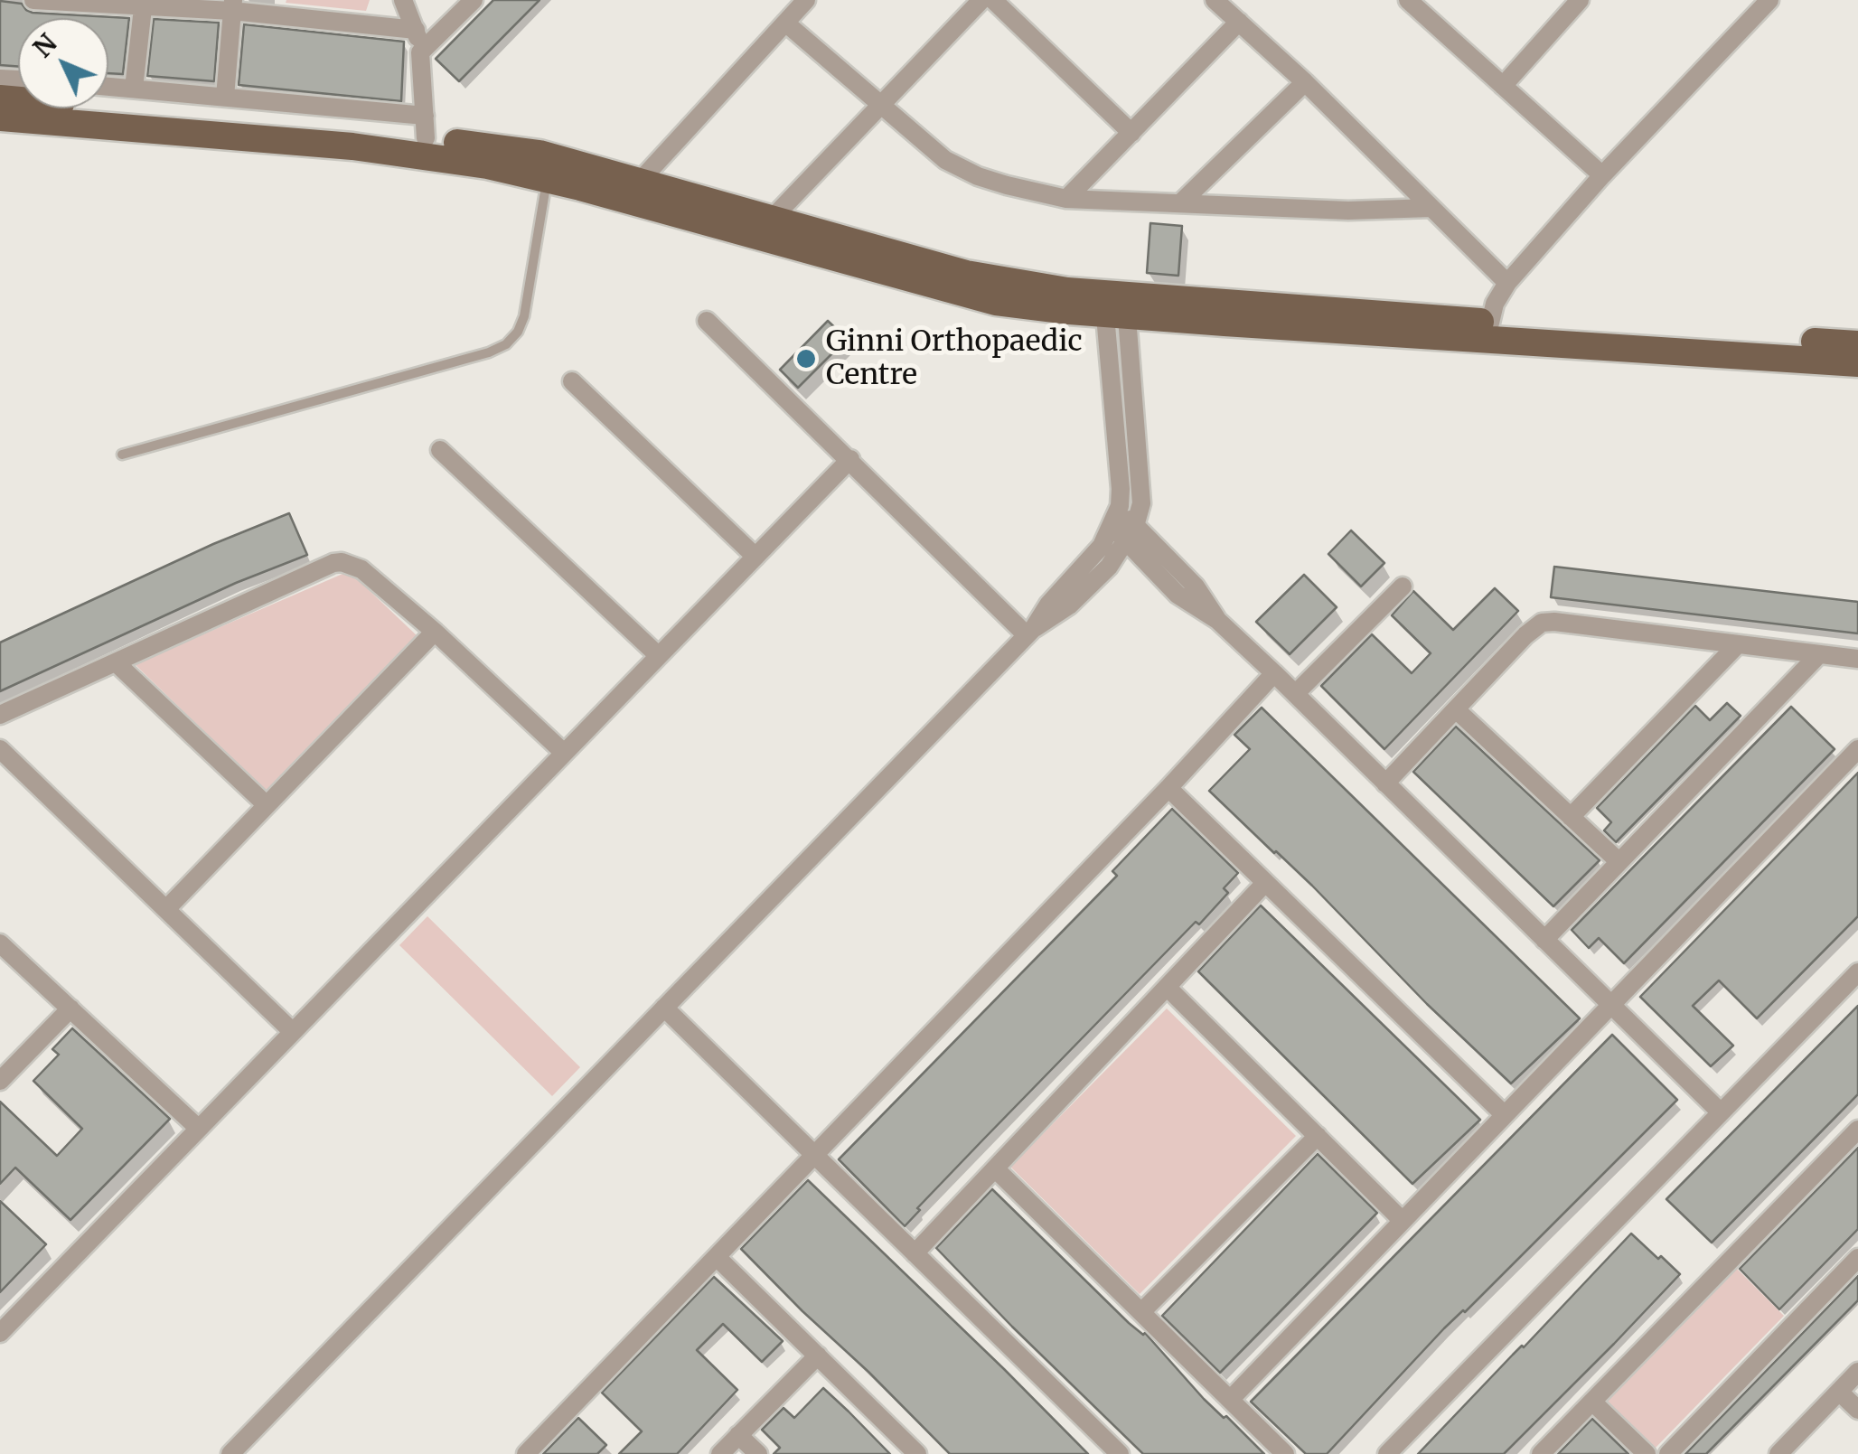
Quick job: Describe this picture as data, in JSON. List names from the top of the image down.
{
  "places": ["Ginni Orthopaedic Centre"],
  "north": "top left"
}
